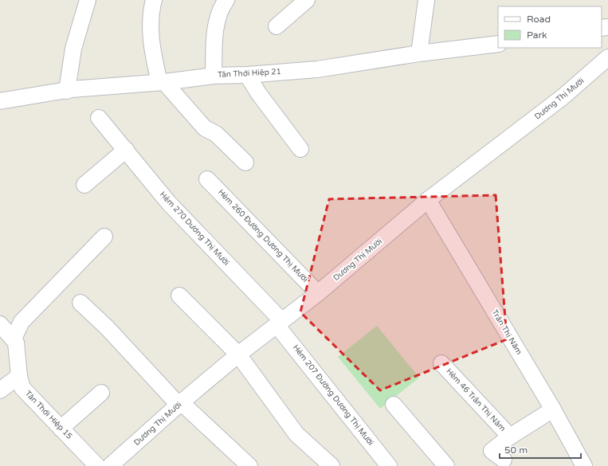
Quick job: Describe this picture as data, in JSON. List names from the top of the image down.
{
  "streets": {
    "street": [
      "Tân Thới Hiệp 21",
      "Dương Thị Mười",
      "Hẻm 270 Dương Thị Mười",
      "Hẻm 260 Đường Dương Thị Mười",
      "Trần Thị Năm",
      "Hẻm 207 Đường Dương Thị Mười",
      "Hẻm 46 Trần Thị Năm",
      "Tân Thới Hiệp 15"
    ]
  },
  "crossings": [
    ["Dương Thị Mười", "Hẻm 270 Dương Thị Mười"],
    ["Dương Thị Mười", "Hẻm 260 Đường Dương Thị Mười"],
    ["Dương Thị Mười", "Trần Thị Năm"],
    ["Dương Thị Mười", "Hẻm 207 Đường Dương Thị Mười"],
    ["Hẻm 270 Dương Thị Mười", "Hẻm 207 Đường Dương Thị Mười"],
    ["Trần Thị Năm", "Hẻm 46 Trần Thị Năm"]
  ],
  "legend": ["Road", "Park"],
  "scale_bar": "50 m"
}
